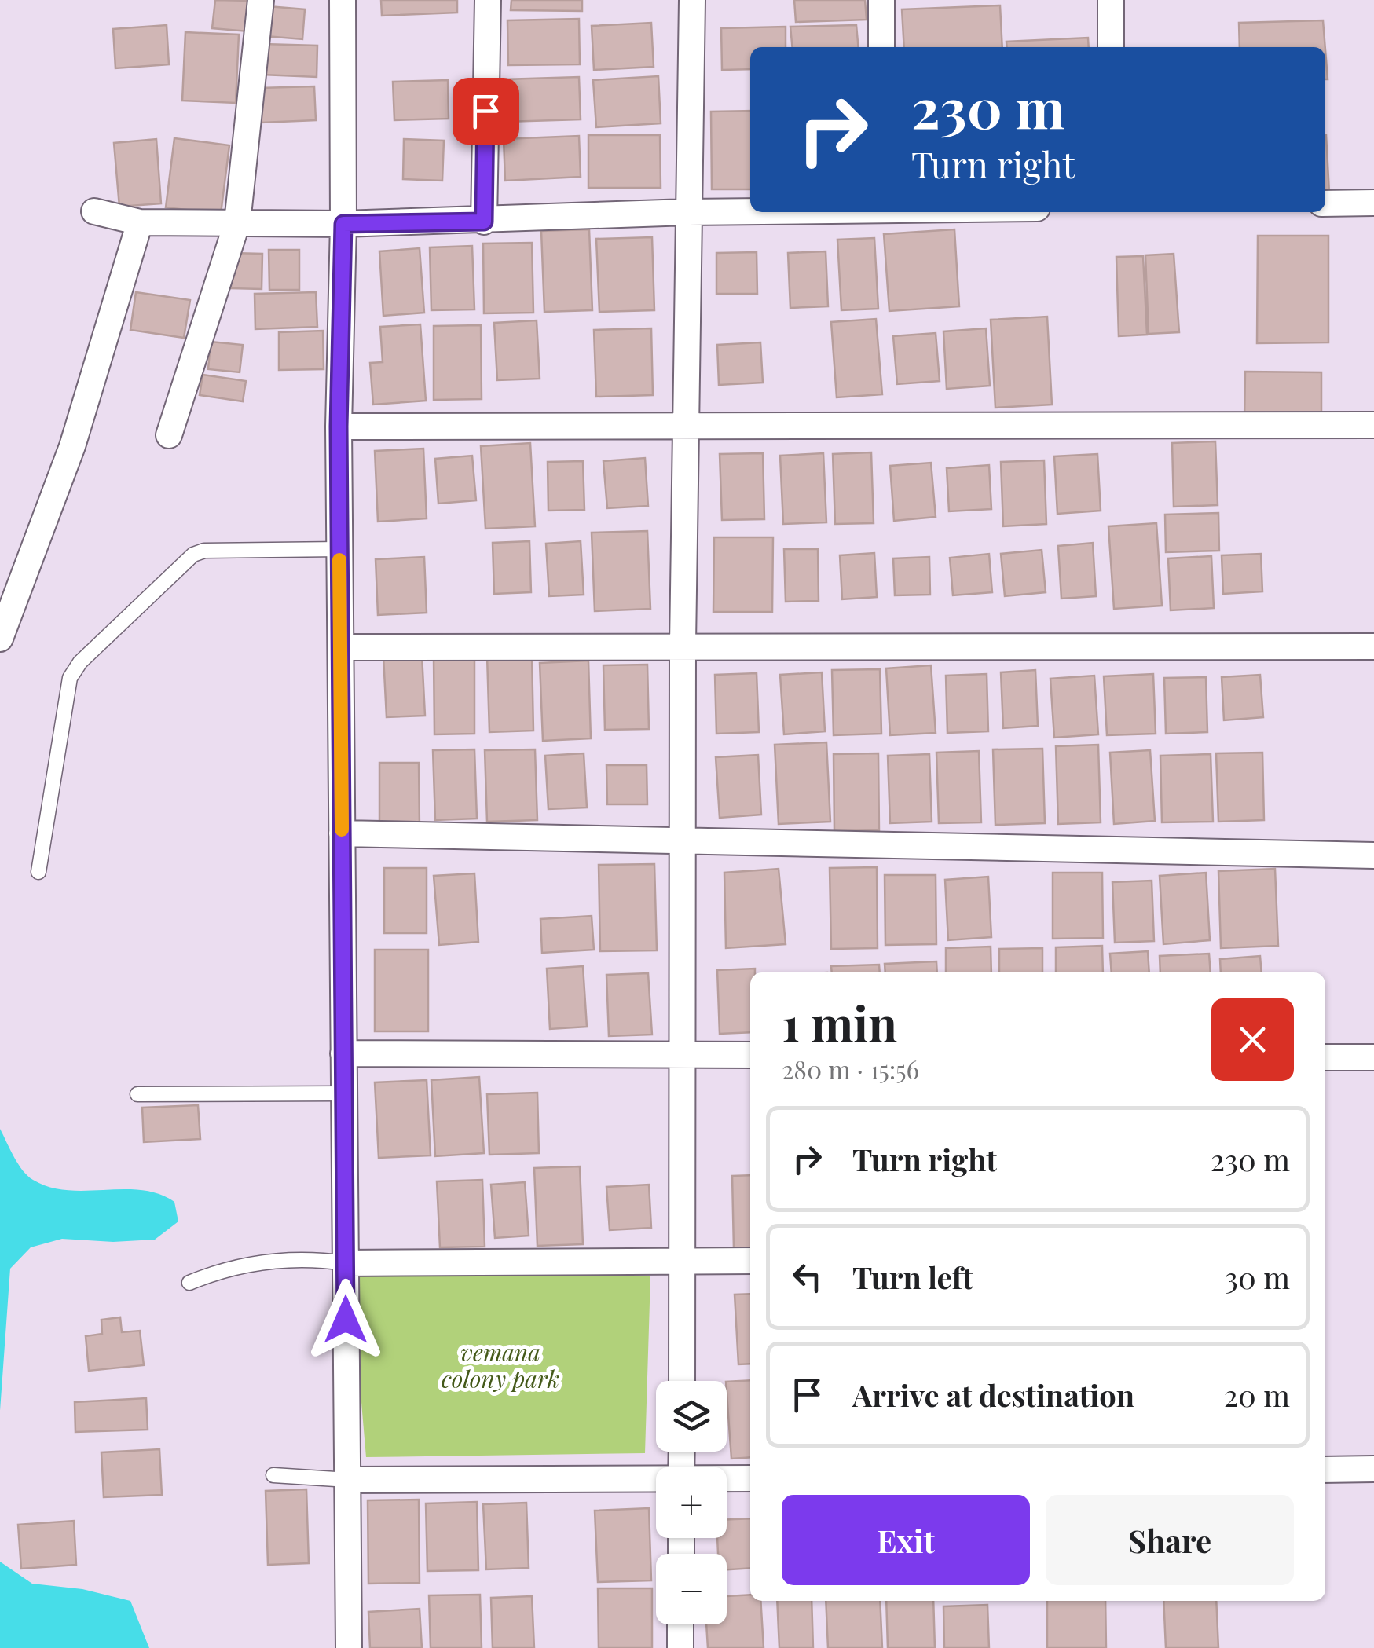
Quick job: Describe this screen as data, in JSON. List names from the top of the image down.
{
  "parks": ["vemana colony park"],
  "page": {
    "turn": ["230 m", "Turn right"],
    "heading": ["1 min", "280 m · 15:56"],
    "list": [
      {
        "name": "Turn right",
        "value": "230 m"
      },
      {
        "name": "Turn left",
        "value": "30 m"
      },
      {
        "name": "Arrive at destination",
        "value": "20 m"
      }
    ],
    "map_buttons": ["+", "−"],
    "buttons": ["Exit", "Share"]
  }
}
